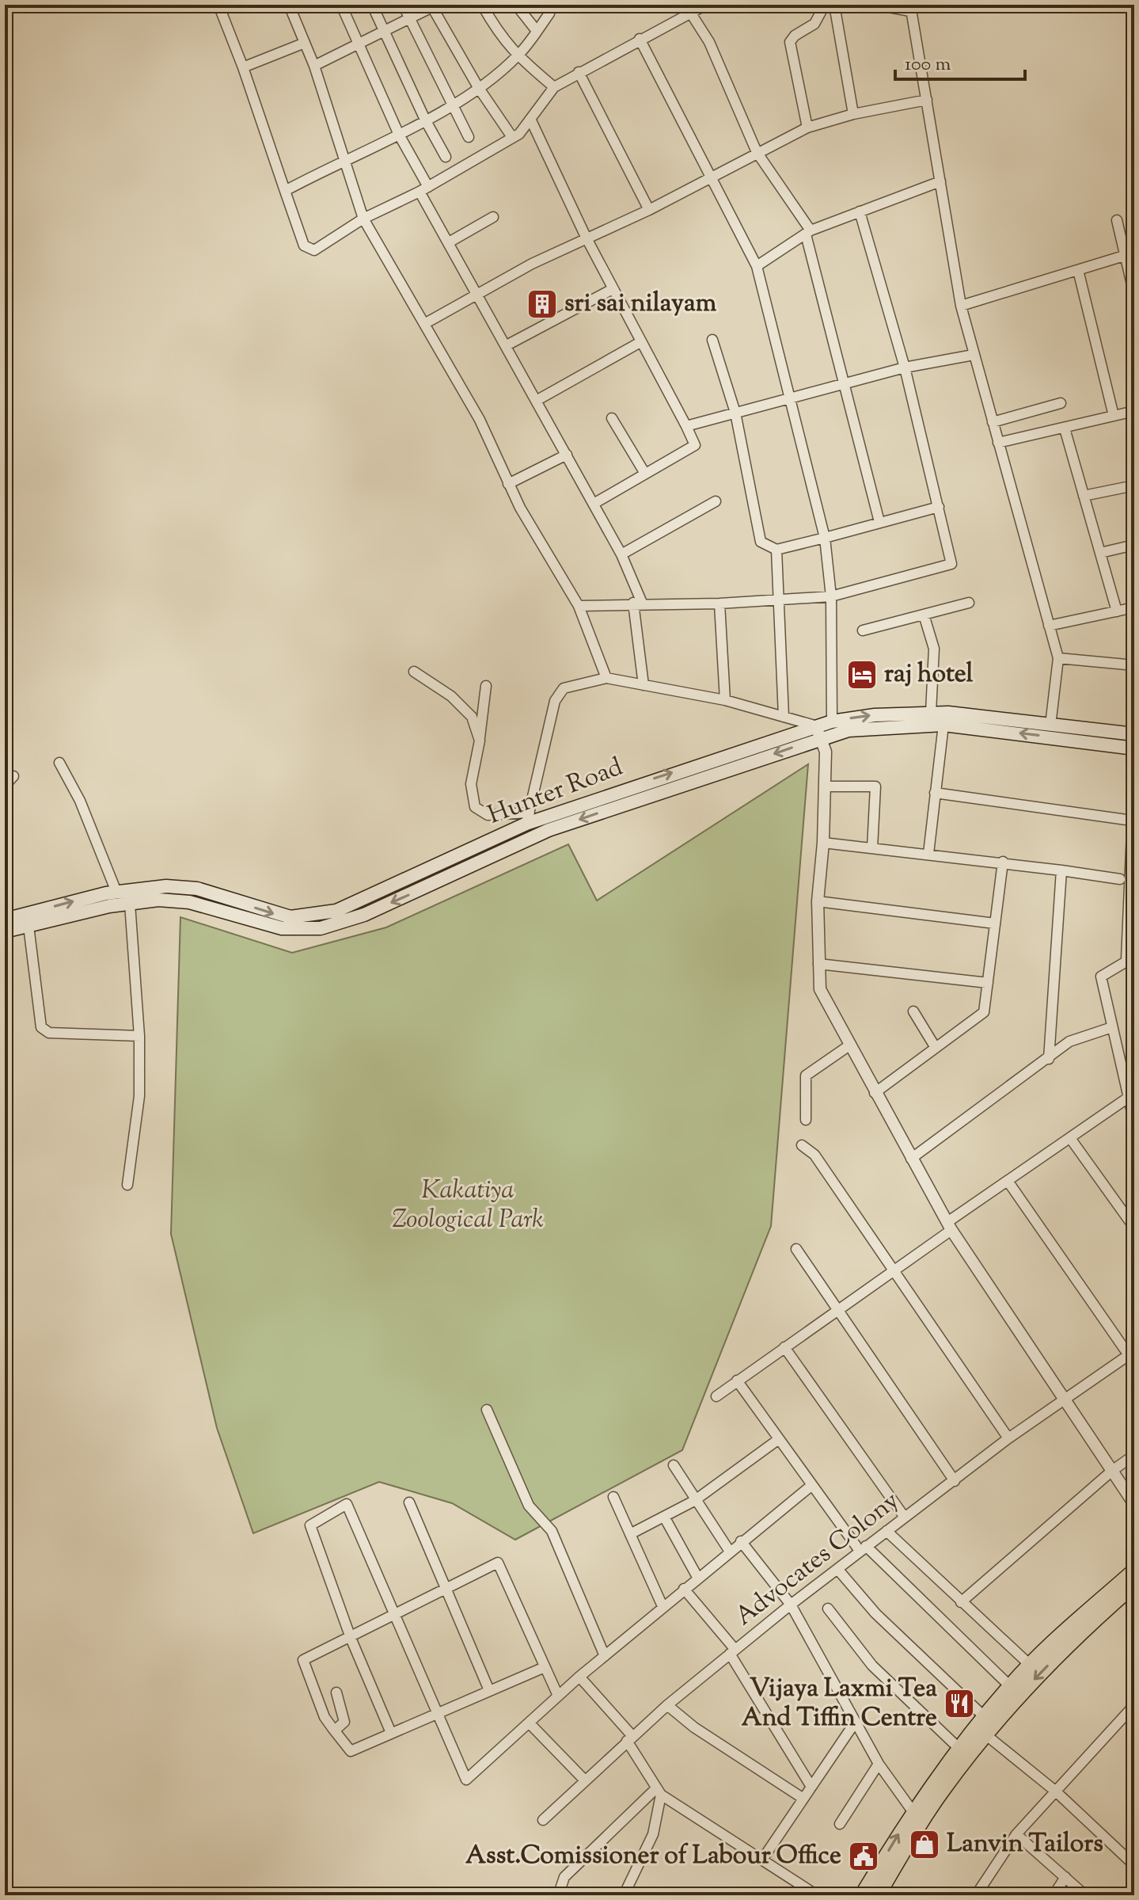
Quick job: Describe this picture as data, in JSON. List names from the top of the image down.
{
  "streets": {
    "main road": ["Hunter Road"],
    "street": ["Advocates Colony"]
  },
  "parks": ["Kakatiya Zoological Park"],
  "places": {
    "building": ["sri sai nilayam"],
    "hotel": ["raj hotel"],
    "restaurant": ["Vijaya Laxmi Tea And Tiffin Centre"],
    "shop": ["Lanvin Tailors"],
    "public building": ["Asst.Comissioner of Labour Office"]
  },
  "scale_bar": "100 m"
}
